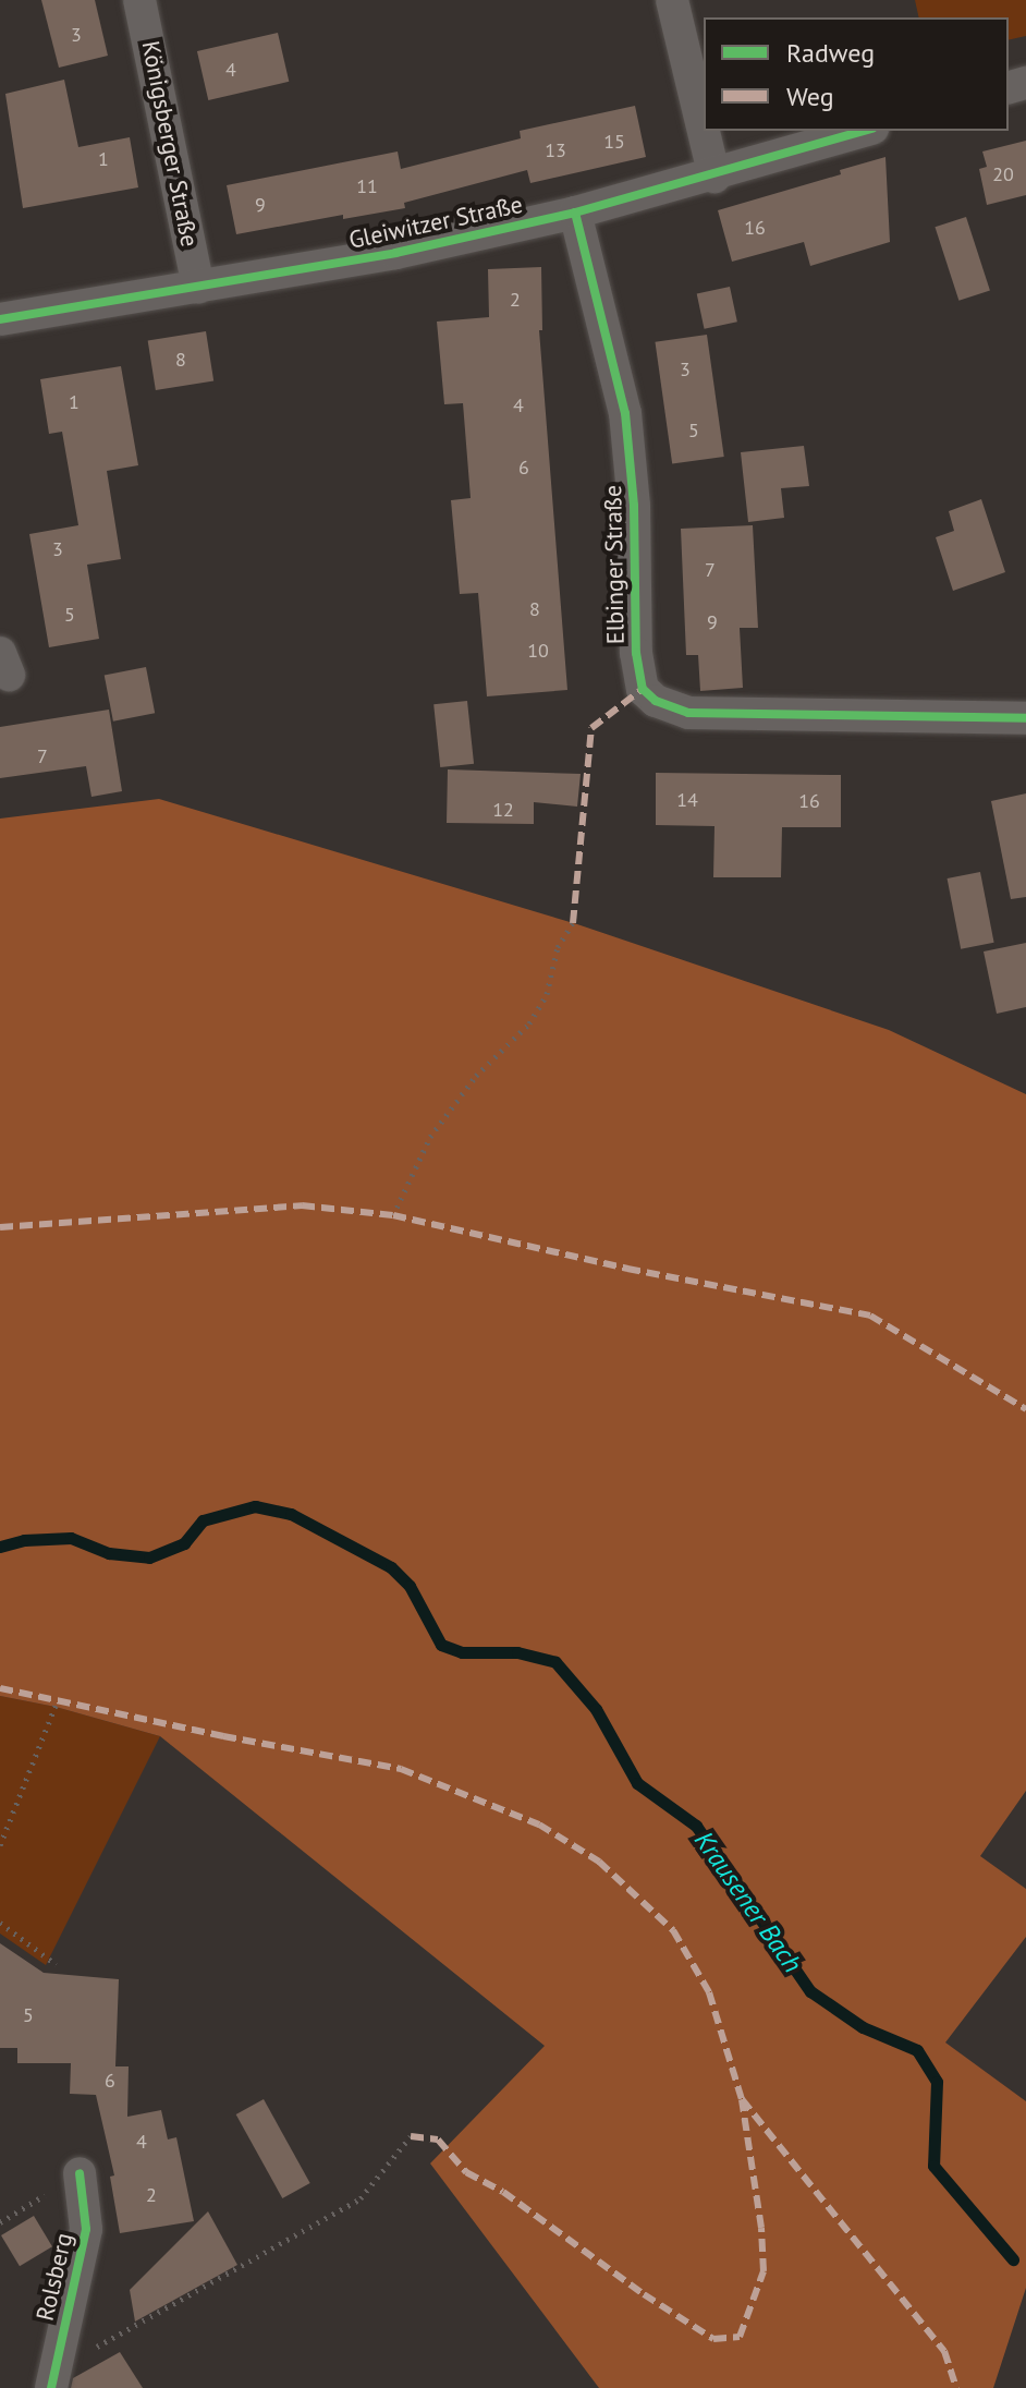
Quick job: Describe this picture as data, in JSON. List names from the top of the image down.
{
  "streets": {
    "street": [
      "Königsberger Straße",
      "Gleiwitzer Straße",
      "Elbinger Straße",
      "Rolsberg"
    ]
  },
  "crossings": [
    ["Königsberger Straße", "Gleiwitzer Straße"],
    ["Gleiwitzer Straße", "Elbinger Straße"]
  ],
  "water": ["Krausener Bach"],
  "house_numbers": [
    "3",
    "4",
    "15",
    "13",
    "1",
    "20",
    "11",
    "9",
    "16",
    "2",
    "8",
    "3",
    "1",
    "4",
    "5",
    "6",
    "3",
    "7",
    "8",
    "5",
    "9",
    "10",
    "7",
    "14",
    "16",
    "12",
    "5",
    "6",
    "4",
    "2"
  ],
  "legend": ["Radweg", "Weg"]
}
